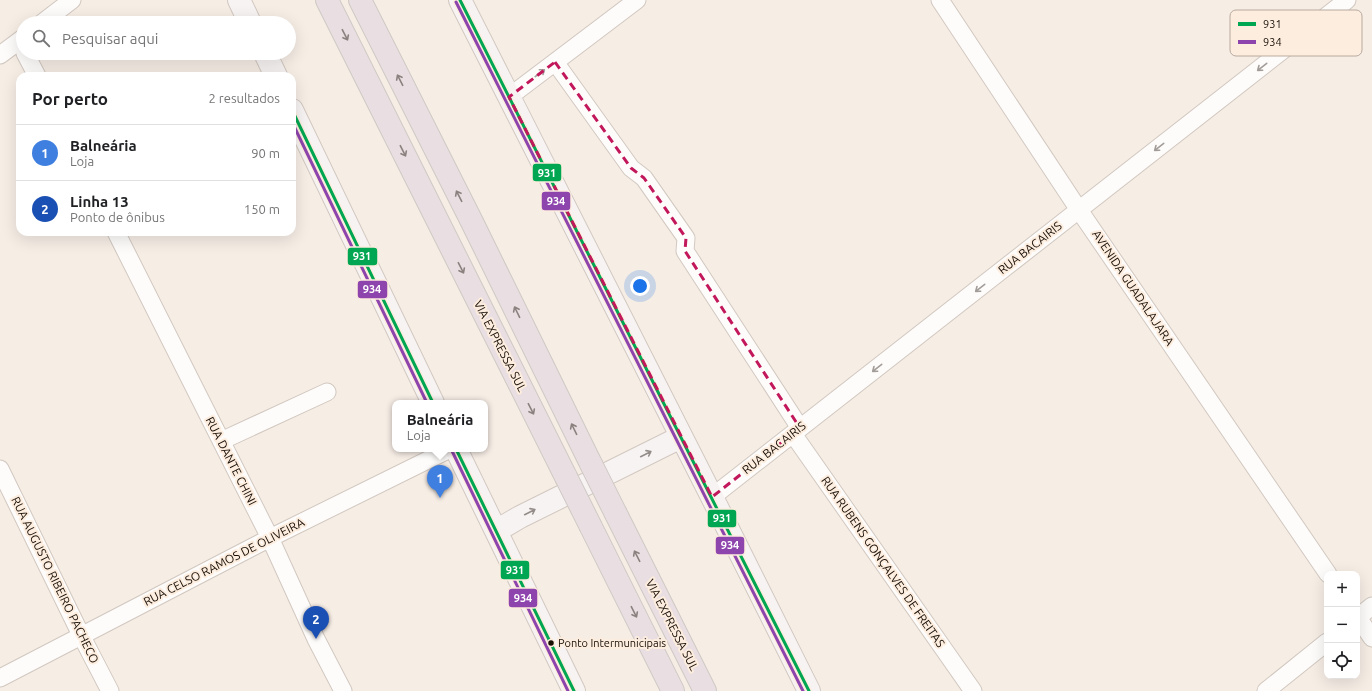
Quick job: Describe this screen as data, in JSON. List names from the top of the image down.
{
  "streets": {
    "highway": ["VIA EXPRESSA SUL"],
    "street": [
      "RUA BACAIRIS",
      "AVENIDA GUADALAJARA",
      "RUA DANTE CHINI",
      "RUA CELSO RAMOS DE OLIVEIRA",
      "RUA RUBENS GONÇALVES DE FREITAS",
      "RUA AUGUSTO RIBEIRO PACHECO"
    ]
  },
  "crossings": [
    ["RUA BACAIRIS", "AVENIDA GUADALAJARA"],
    ["RUA BACAIRIS", "RUA RUBENS GONÇALVES DE FREITAS"],
    ["RUA DANTE CHINI", "RUA CELSO RAMOS DE OLIVEIRA"],
    ["RUA CELSO RAMOS DE OLIVEIRA", "RUA AUGUSTO RIBEIRO PACHECO"]
  ],
  "one_way": ["RUA BACAIRIS"],
  "places": ["Ponto Intermunicipais"],
  "lines": ["transit line 931", "transit line 934"],
  "legend": ["931", "934"],
  "page": {
    "search": "Pesquisar aqui",
    "heading": ["Por perto", "2 resultados"],
    "list": [
      {
        "mark": "1",
        "name": "Balneária",
        "note": "Loja",
        "value": "90 m"
      },
      {
        "mark": "2",
        "name": "Linha 13",
        "note": "Ponto de ônibus",
        "value": "150 m"
      }
    ],
    "popup": ["Balneária", "Loja"],
    "pins": ["1", "2"],
    "map_buttons": ["+", "−"]
  }
}
